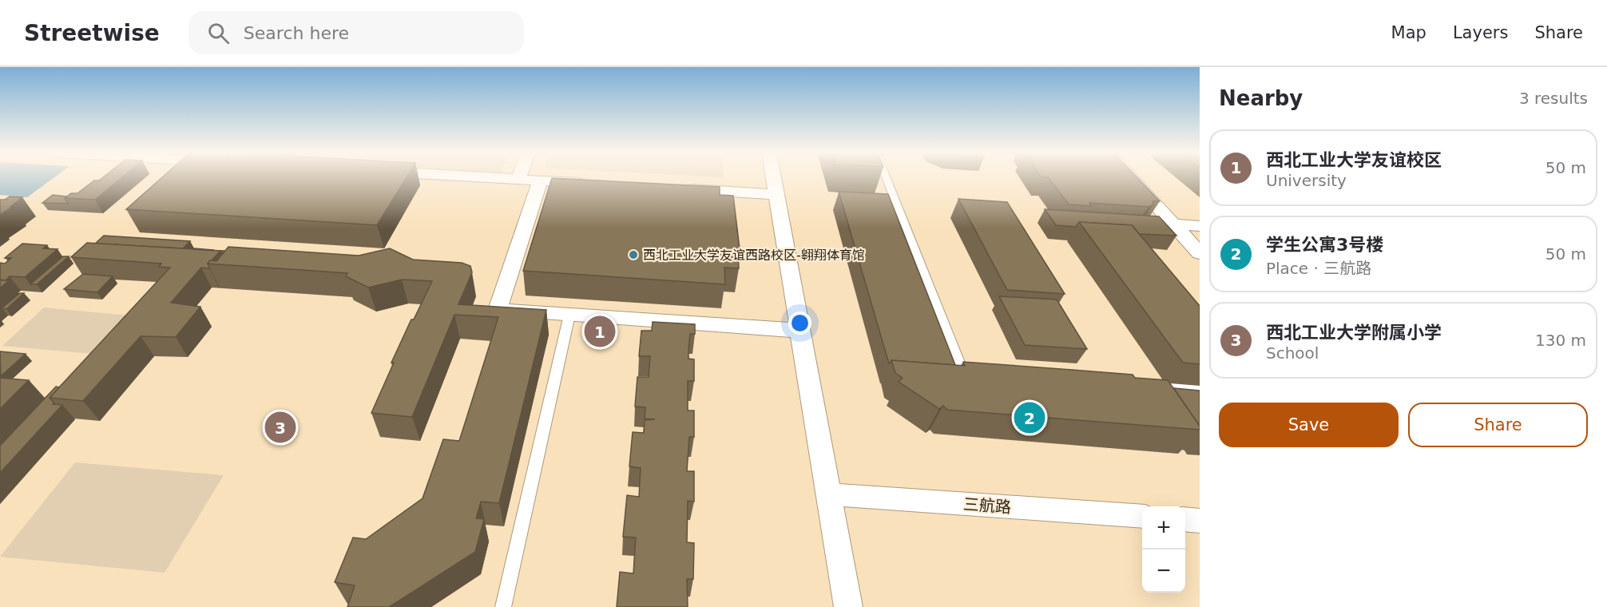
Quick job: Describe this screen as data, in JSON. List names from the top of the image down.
{
  "streets": {
    "street": ["三航路"]
  },
  "places": ["西北工业大学友谊西路校区-翱翔体育馆"],
  "page": {
    "header": "Streetwise",
    "search": "Search here",
    "nav": ["Map", "Layers", "Share"],
    "heading": ["Nearby", "3 results"],
    "list": [
      {
        "mark": "1",
        "name": "西北工业大学友谊校区",
        "note": "University",
        "value": "50 m"
      },
      {
        "mark": "2",
        "name": "学生公寓3号楼",
        "note": "Place · 三航路",
        "value": "50 m"
      },
      {
        "mark": "3",
        "name": "西北工业大学附属小学",
        "note": "School",
        "value": "130 m"
      }
    ],
    "pins": ["1", "2", "3"],
    "buttons": ["Save", "Share"],
    "map_buttons": ["+", "−"]
  }
}
